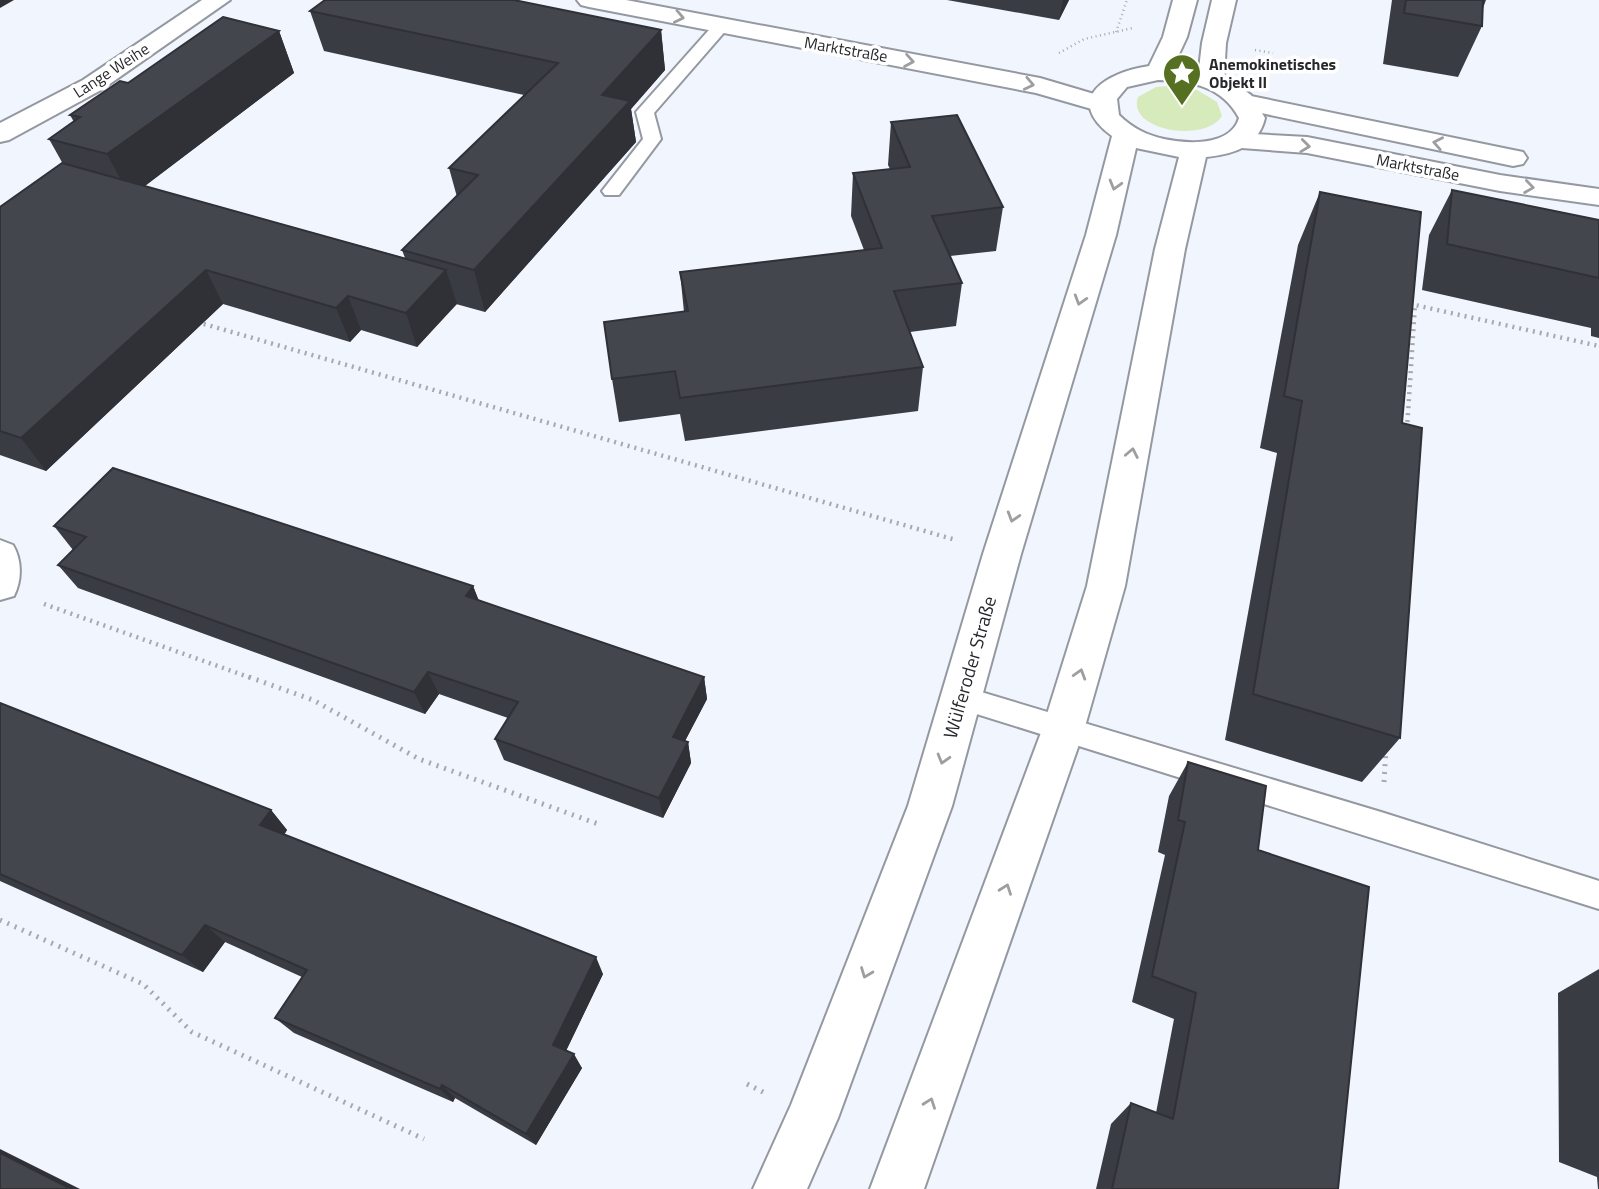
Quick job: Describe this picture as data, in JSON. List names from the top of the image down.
{
  "streets": {
    "street": ["Marktstraße", "Lange Weihe", "Wülferoder Straße"]
  },
  "crossings": [
    ["Marktstraße", "Wülferoder Straße"]
  ],
  "places": {
    "place": ["Anemokinetisches Objekt II"]
  }
}
